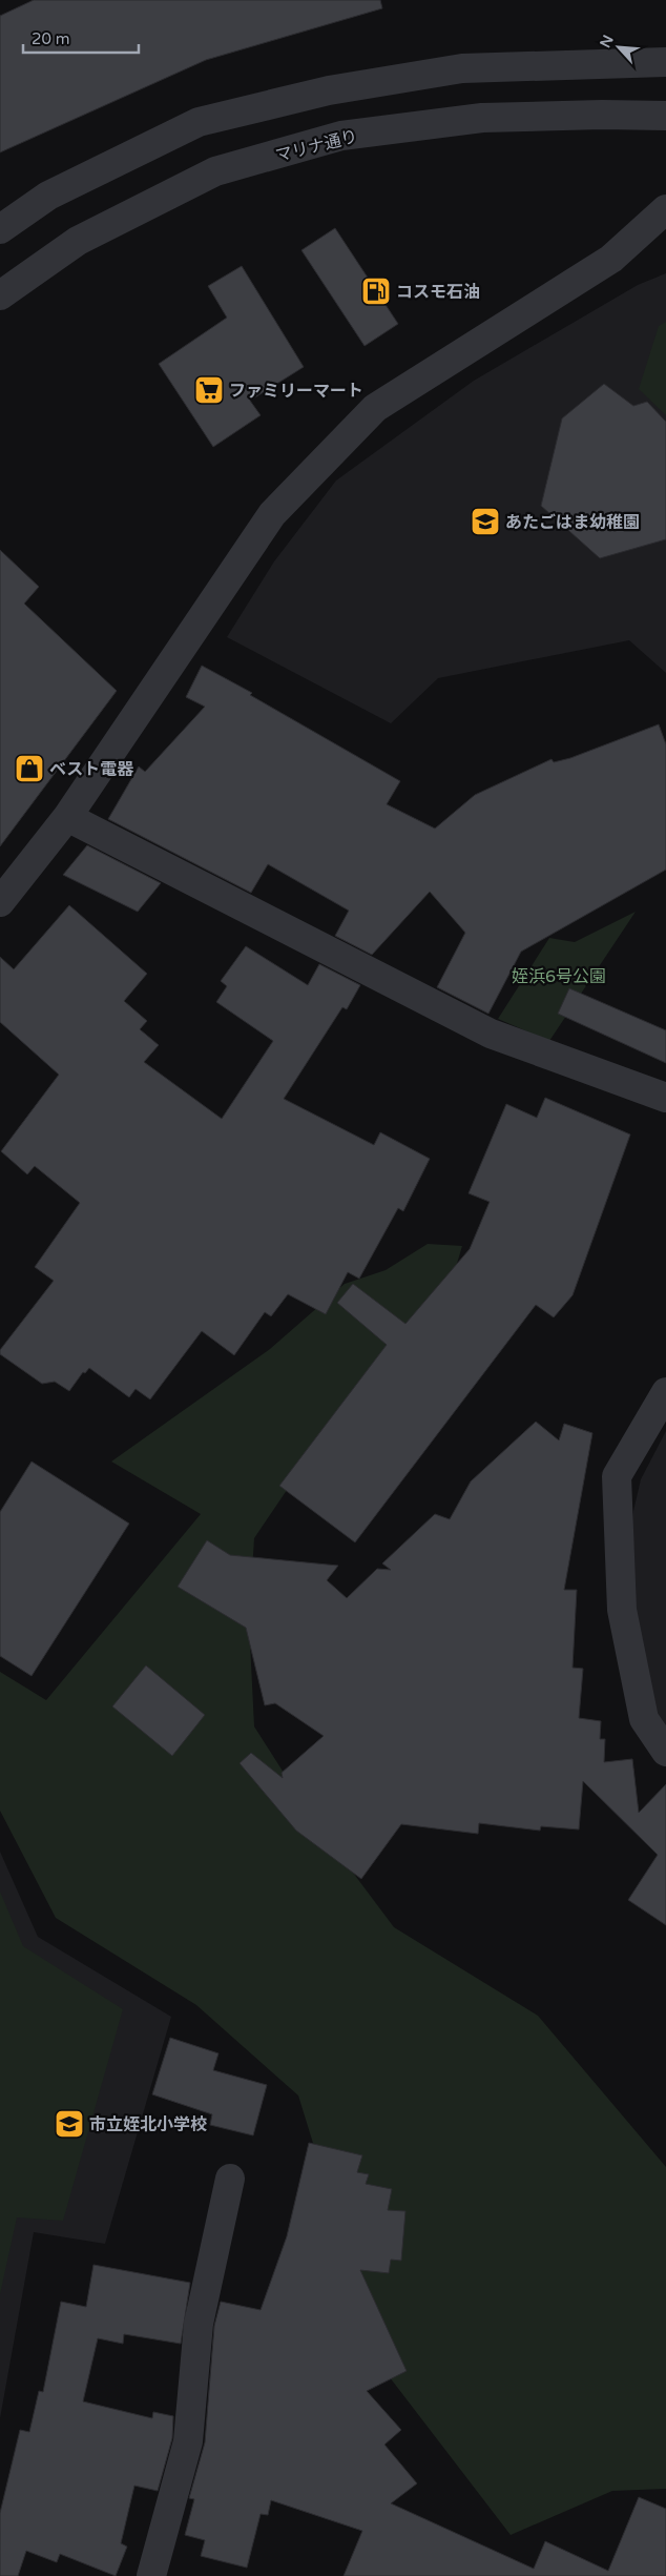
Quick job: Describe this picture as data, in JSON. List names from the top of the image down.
{
  "streets": {
    "street": ["マリナ通り"]
  },
  "parks": ["姪浜6号公園"],
  "places": {
    "fuel station": ["コスモ石油"],
    "supermarket": ["ファミリーマート"],
    "school or university": ["あたごはま幼稚園", "市立姪北小学校"],
    "shop": ["ベスト電器"]
  },
  "scale_bar": "20 m",
  "north": "top left"
}
